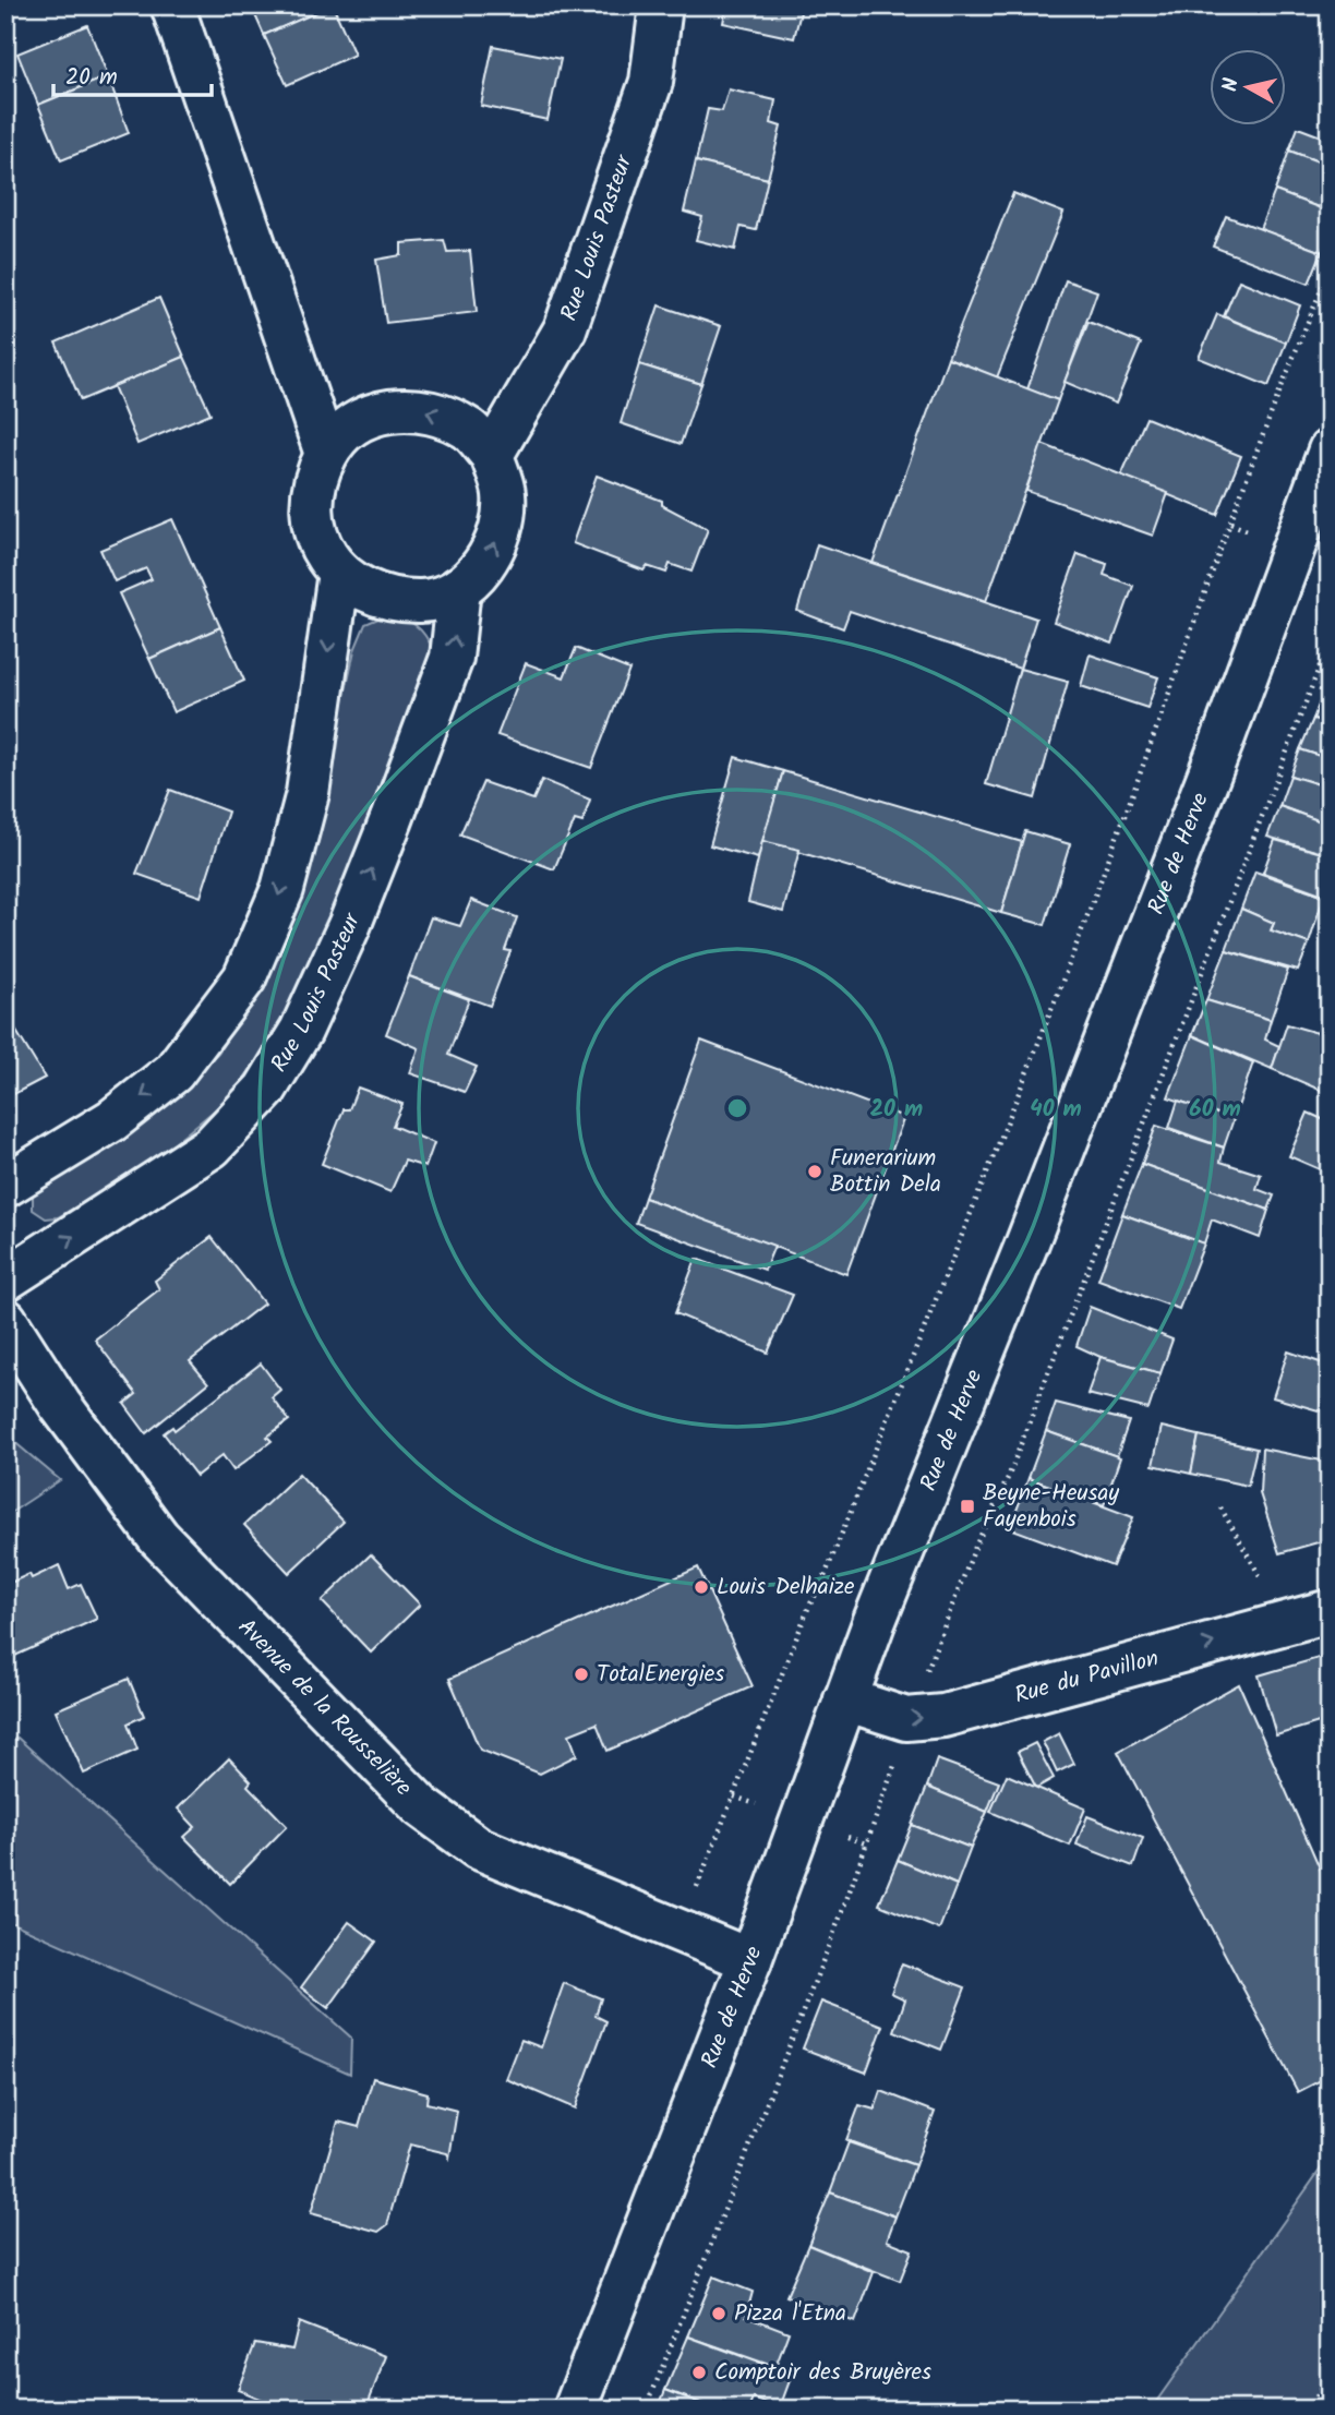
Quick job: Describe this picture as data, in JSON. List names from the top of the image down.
{
  "streets": {
    "street": [
      "Rue Louis Pasteur",
      "Rue de Herve",
      "Rue du Pavillon",
      "Avenue de la Rousselière"
    ]
  },
  "crossings": [
    ["Rue de Herve", "Rue du Pavillon"],
    ["Rue de Herve", "Avenue de la Rousselière"]
  ],
  "one_way": ["Rue du Pavillon"],
  "places": {
    "other": [
      "Funerarium Bottin Dela",
      "Louis Delhaize",
      "TotalEnergies",
      "Pizza l'Etna",
      "Comptoir des Bruyères"
    ],
    "transit": ["Beyne-Heusay Fayenbois"]
  },
  "scale_bar": "20 m",
  "north": "left",
  "rings": ["20 m", "40 m", "60 m"]
}
